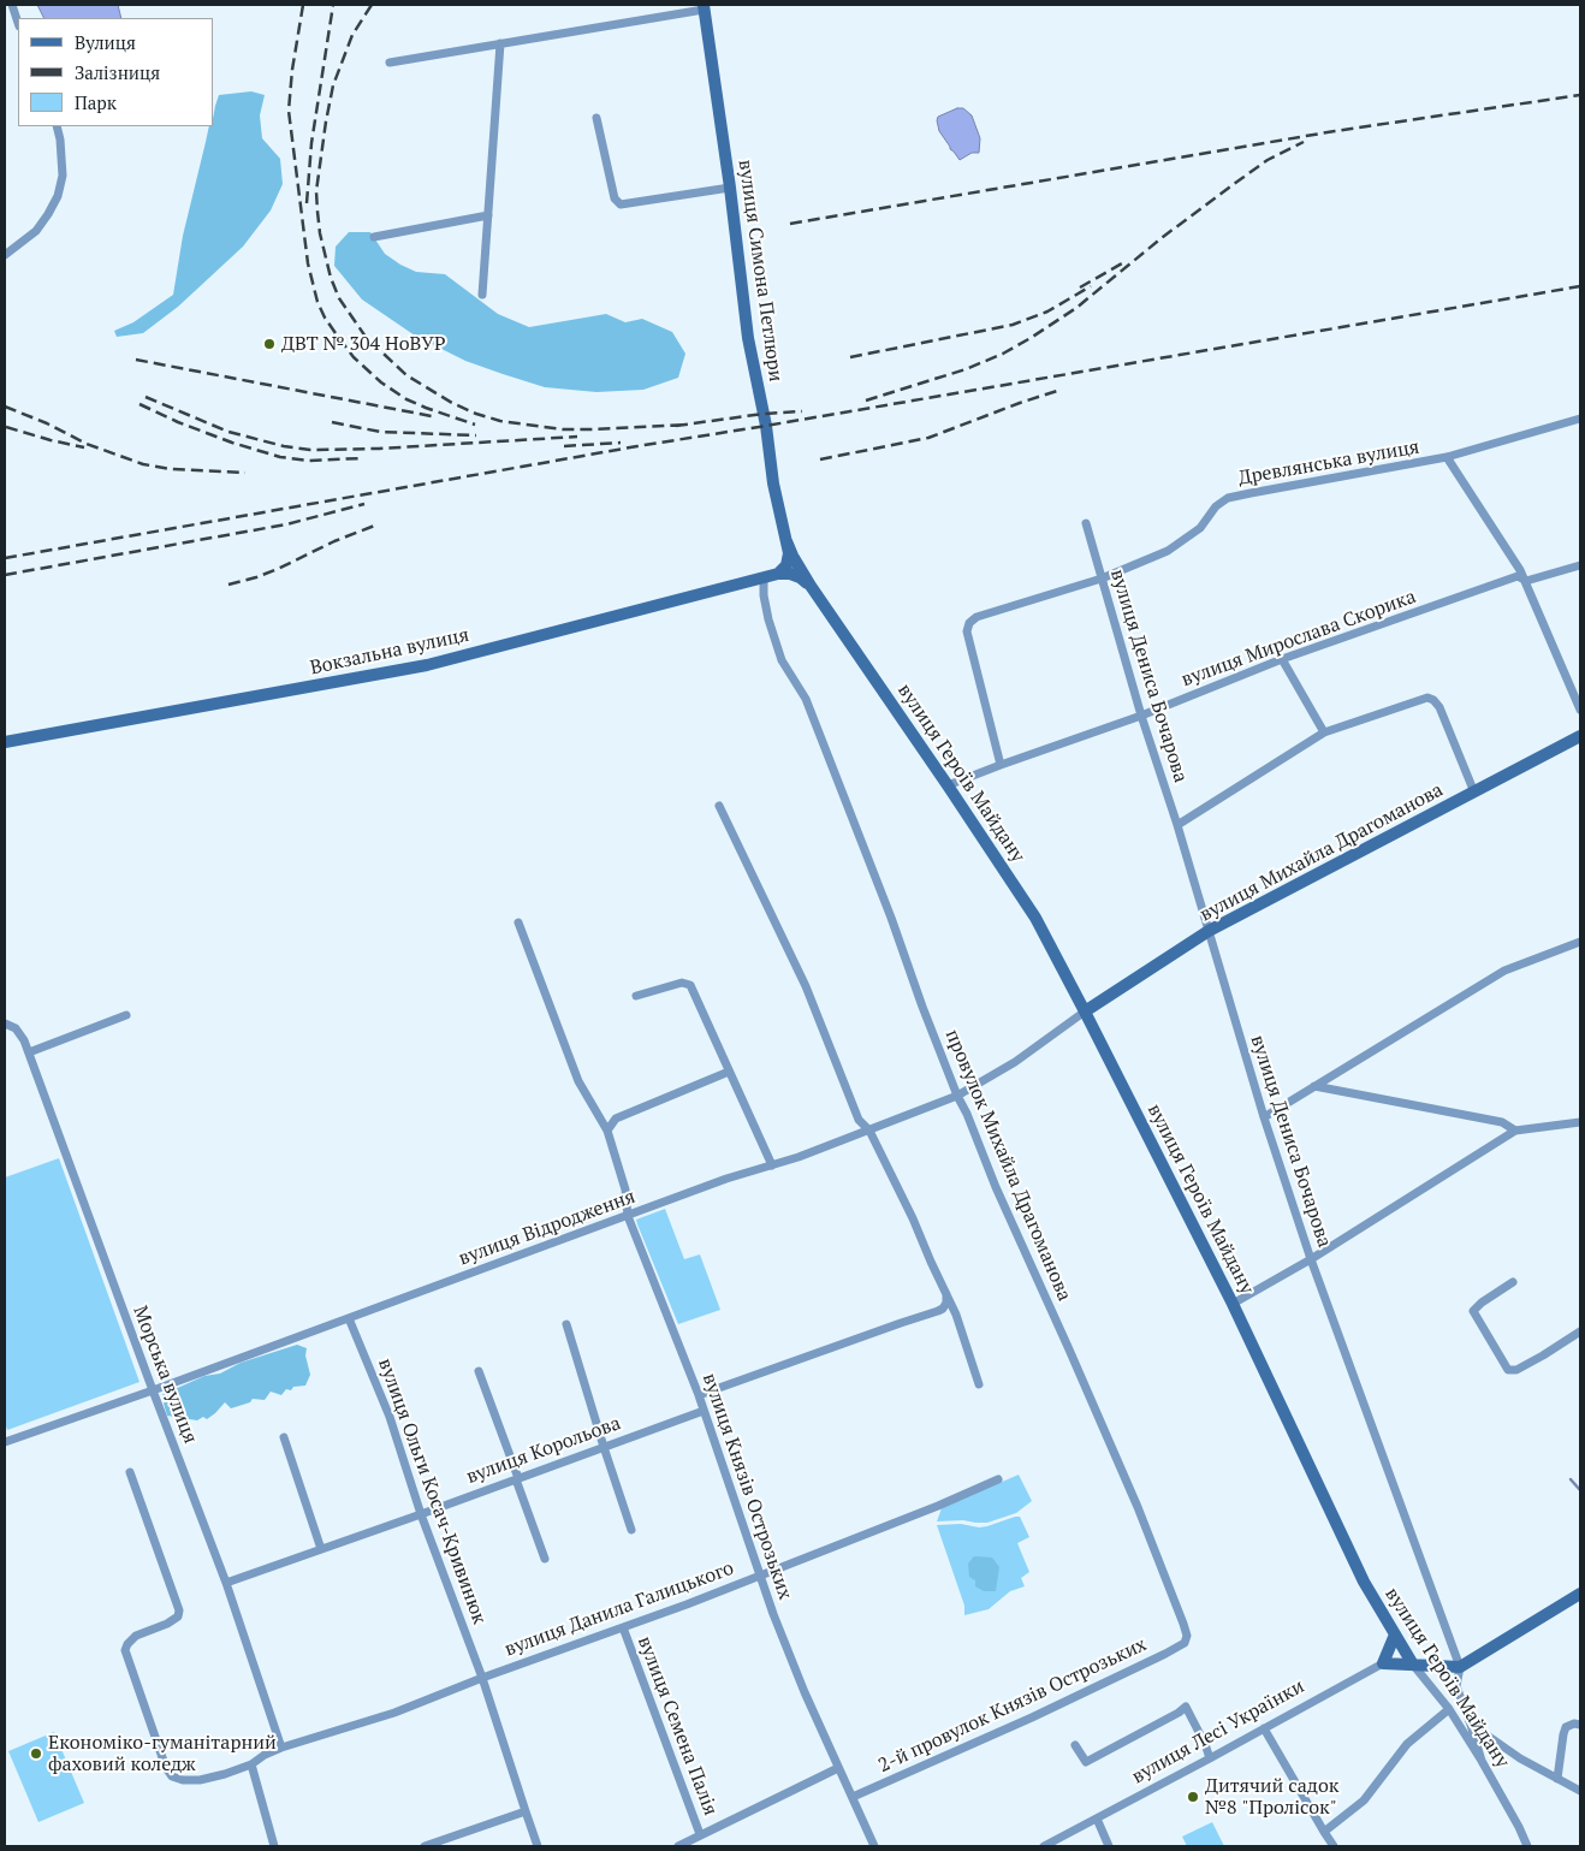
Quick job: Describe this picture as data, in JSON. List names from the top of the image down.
{
  "streets": {
    "street": [
      "вулиця Симона Петлюри",
      "Древлянська вулиця",
      "вулиця Мирослава Скорика",
      "Вокзальна вулиця",
      "вулиця Дениса Бочарова",
      "вулиця Героїв Майдану",
      "вулиця Михайла Драгоманова",
      "провулок Михайла Драгоманова",
      "вулиця Відродження",
      "Морська вулиця",
      "вулиця Корольова",
      "вулиця Князів Острозьких",
      "вулиця Ольги Косач-Кривинюк",
      "вулиця Данила Галицького",
      "2-й провулок Князів Острозьких",
      "вулиця Семена Палія",
      "вулиця Лесі Українки"
    ]
  },
  "crossings": [
    ["вулиця Симона Петлюри", "вулиця Героїв Майдану"],
    ["Древлянська вулиця", "вулиця Мирослава Скорика"],
    ["Древлянська вулиця", "вулиця Дениса Бочарова"],
    ["вулиця Мирослава Скорика", "вулиця Дениса Бочарова"],
    ["вулиця Мирослава Скорика", "вулиця Героїв Майдану"],
    ["Вокзальна вулиця", "провулок Михайла Драгоманова"],
    ["вулиця Дениса Бочарова", "вулиця Героїв Майдану"],
    ["вулиця Дениса Бочарова", "вулиця Михайла Драгоманова"],
    ["вулиця Героїв Майдану", "вулиця Михайла Драгоманова"],
    ["вулиця Героїв Майдану", "вулиця Відродження"],
    ["вулиця Михайла Драгоманова", "вулиця Відродження"],
    ["провулок Михайла Драгоманова", "вулиця Відродження"],
    ["провулок Михайла Драгоманова", "2-й провулок Князів Острозьких"],
    ["вулиця Відродження", "Морська вулиця"],
    ["вулиця Відродження", "вулиця Князів Острозьких"],
    ["вулиця Відродження", "вулиця Ольги Косач-Кривинюк"],
    ["Морська вулиця", "вулиця Корольова"],
    ["Морська вулиця", "вулиця Данила Галицького"],
    ["вулиця Корольова", "вулиця Князів Острозьких"],
    ["вулиця Корольова", "вулиця Ольги Косач-Кривинюк"],
    ["вулиця Князів Острозьких", "вулиця Данила Галицького"],
    ["вулиця Князів Острозьких", "2-й провулок Князів Острозьких"],
    ["вулиця Ольги Косач-Кривинюк", "вулиця Данила Галицького"],
    ["вулиця Данила Галицького", "вулиця Семена Палія"]
  ],
  "places": ["ДВТ № 304 НоВУР", "Економіко-гуманітарний фаховий коледж", "Дитячий садок №8 \"Пролісок\""],
  "legend": ["Вулиця", "Залізниця", "Парк"]
}
